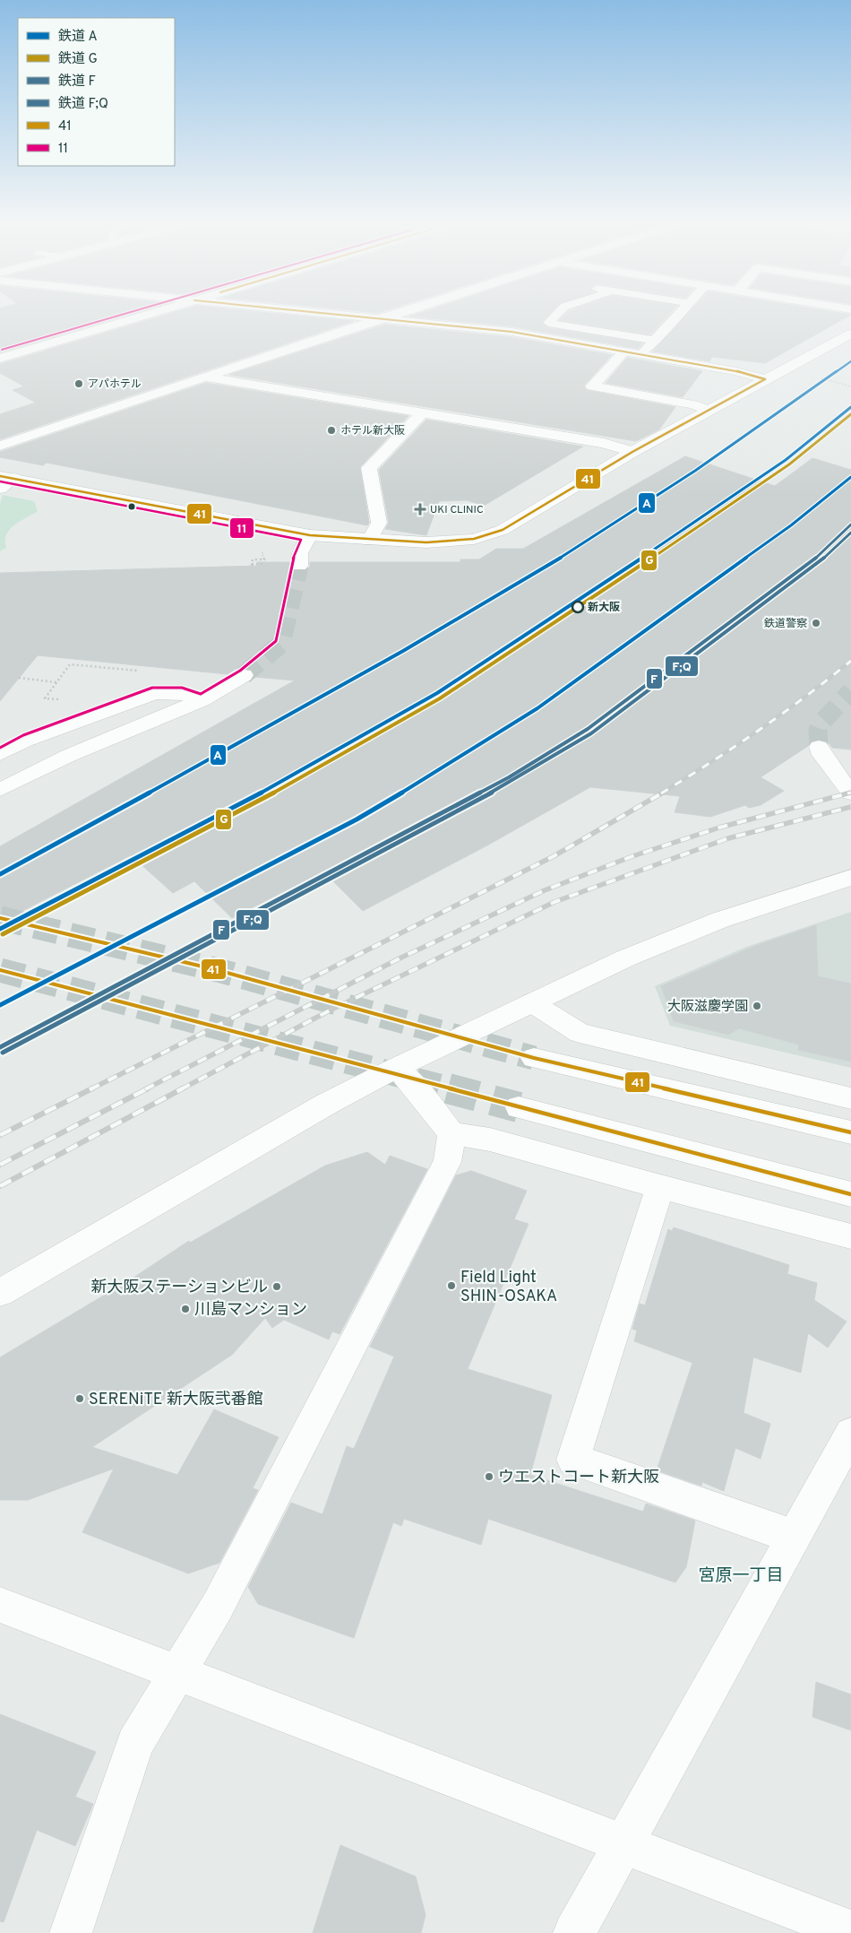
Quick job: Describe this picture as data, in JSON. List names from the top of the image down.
{
  "districts": ["宮原一丁目"],
  "places": {
    "other": [
      "アパホテル",
      "ホテル新大阪",
      "新大阪",
      "鉄道警察",
      "大阪滋慶学園",
      "Field Light SHIN-OSAKA",
      "新大阪ステーションビル",
      "川島マンション",
      "SERENiTE 新大阪弐番館",
      "ウエストコート新大阪"
    ],
    "health": ["UKI CLINIC"]
  },
  "lines": [
    "transit line 41",
    "transit line 11",
    "rail line A",
    "rail line G",
    "rail line F",
    "rail line F;Q"
  ],
  "legend": [
    "鉄道 A",
    "鉄道 G",
    "鉄道 F",
    "鉄道 F;Q",
    "41",
    "11"
  ]
}
